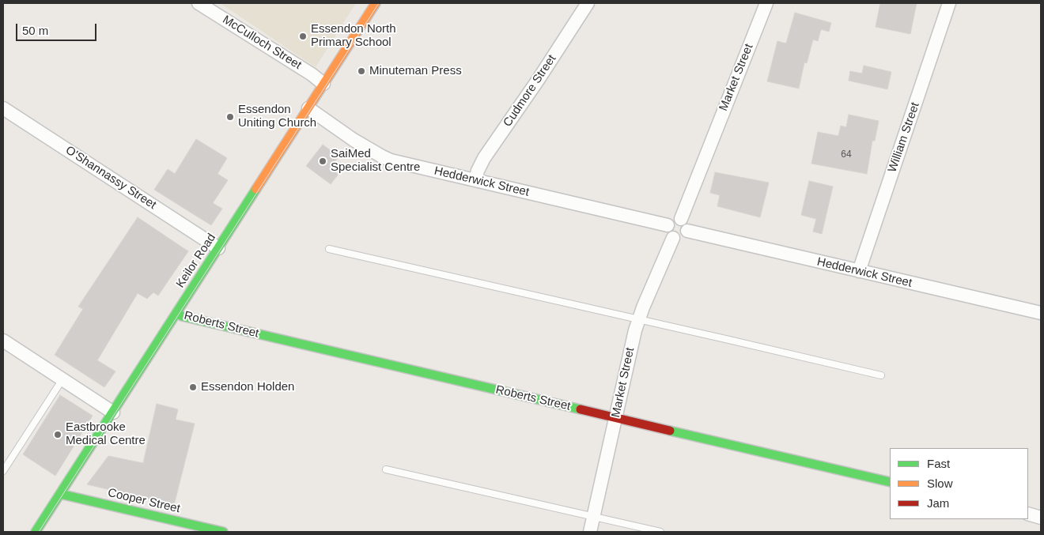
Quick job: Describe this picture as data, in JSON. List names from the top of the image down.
{
  "streets": {
    "street": [
      "McCulloch Street",
      "Market Street",
      "Cudmore Street",
      "William Street",
      "O'Shannassy Street",
      "Hedderwick Street",
      "Keilor Road",
      "Roberts Street",
      "Cooper Street"
    ]
  },
  "crossings": [
    ["McCulloch Street", "Keilor Road"],
    ["Market Street", "Hedderwick Street"],
    ["Market Street", "Roberts Street"],
    ["Cudmore Street", "Hedderwick Street"],
    ["William Street", "Hedderwick Street"],
    ["O'Shannassy Street", "Keilor Road"],
    ["Hedderwick Street", "Keilor Road"],
    ["Keilor Road", "Roberts Street"],
    ["Keilor Road", "Cooper Street"]
  ],
  "places": [
    "Essendon North Primary School",
    "Minuteman Press",
    "Essendon Uniting Church",
    "SaiMed Specialist Centre",
    "Essendon Holden",
    "Eastbrooke Medical Centre"
  ],
  "house_numbers": ["64"],
  "legend": ["Fast", "Slow", "Jam"],
  "scale_bar": "50 m"
}
